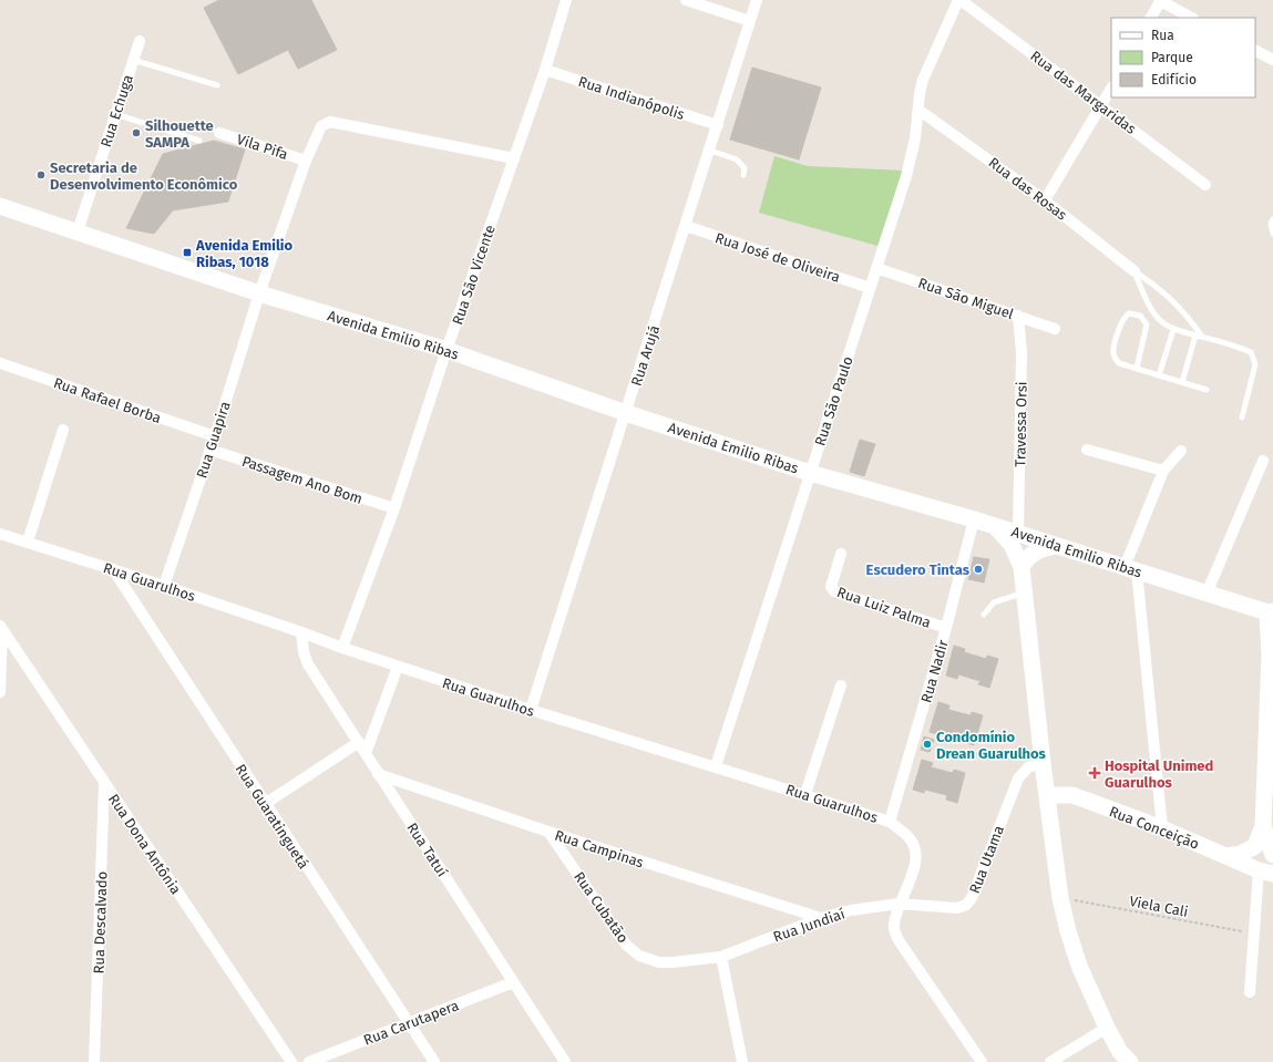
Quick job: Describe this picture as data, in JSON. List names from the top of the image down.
{
  "streets": {
    "main road": ["Avenida Emilio Ribas", "Rua Conceição"],
    "street": [
      "Rua das Margaridas",
      "Rua Indianópolis",
      "Rua Echuga",
      "Vila Pifa",
      "Rua das Rosas",
      "Rua José de Oliveira",
      "Rua São Vicente",
      "Rua São Miguel",
      "Rua Arujá",
      "Rua Rafael Borba",
      "Rua São Paulo",
      "Travessa Orsi",
      "Rua Guapira",
      "Passagem Ano Bom",
      "Rua Guarulhos",
      "Rua Luiz Palma",
      "Rua Nadir",
      "Rua Guaratinguetá",
      "Rua Dona Antônia",
      "Rua Campinas",
      "Rua Tatuí",
      "Rua Utama",
      "Rua Cubatão",
      "Rua Descalvado",
      "Rua Jundiaí",
      "Rua Carutapera"
    ],
    "path": ["Viela Cali"]
  },
  "crossings": [
    ["Rua das Margaridas", "Rua São Paulo"],
    ["Rua Indianópolis", "Rua São Vicente"],
    ["Rua Indianópolis", "Rua Arujá"],
    ["Rua Echuga", "Avenida Emilio Ribas"],
    ["Vila Pifa", "Rua Guapira"],
    ["Rua das Rosas", "Rua São Paulo"],
    ["Rua José de Oliveira", "Rua Arujá"],
    ["Rua José de Oliveira", "Rua São Paulo"],
    ["Rua São Vicente", "Avenida Emilio Ribas"],
    ["Rua São Vicente", "Rua Guapira"],
    ["Rua São Vicente", "Passagem Ano Bom"],
    ["Rua São Vicente", "Rua Guarulhos"],
    ["Rua São Miguel", "Rua São Paulo"],
    ["Rua São Miguel", "Travessa Orsi"],
    ["Avenida Emilio Ribas", "Rua Arujá"],
    ["Avenida Emilio Ribas", "Rua São Paulo"],
    ["Avenida Emilio Ribas", "Travessa Orsi"],
    ["Avenida Emilio Ribas", "Rua Guapira"],
    ["Avenida Emilio Ribas", "Rua Nadir"],
    ["Avenida Emilio Ribas", "Rua Conceição"],
    ["Rua Arujá", "Rua Guarulhos"],
    ["Rua Rafael Borba", "Rua Guapira"],
    ["Rua São Paulo", "Rua Guarulhos"],
    ["Rua Guapira", "Passagem Ano Bom"],
    ["Rua Guapira", "Rua Guarulhos"],
    ["Rua Guarulhos", "Rua Nadir"],
    ["Rua Guarulhos", "Rua Guaratinguetá"],
    ["Rua Guarulhos", "Rua Tatuí"],
    ["Rua Guarulhos", "Rua Utama"],
    ["Rua Guarulhos", "Rua Jundiaí"],
    ["Rua Luiz Palma", "Rua Nadir"],
    ["Rua Guaratinguetá", "Rua Carutapera"],
    ["Rua Dona Antônia", "Rua Descalvado"],
    ["Rua Campinas", "Rua Tatuí"],
    ["Rua Campinas", "Rua Cubatão"],
    ["Rua Campinas", "Rua Jundiaí"],
    ["Rua Tatuí", "Rua Carutapera"],
    ["Rua Utama", "Rua Jundiaí"],
    ["Rua Cubatão", "Rua Jundiaí"]
  ],
  "places": {
    "other": [
      "Silhouette SAMPA",
      "Secretaria de Desenvolvimento Econômico",
      "Escudero Tintas",
      "Condomínio Drean Guarulhos"
    ],
    "transit": ["Avenida Emilio Ribas, 1018"],
    "health": ["Hospital Unimed Guarulhos"]
  },
  "legend": ["Rua", "Parque", "Edifício"]
}
